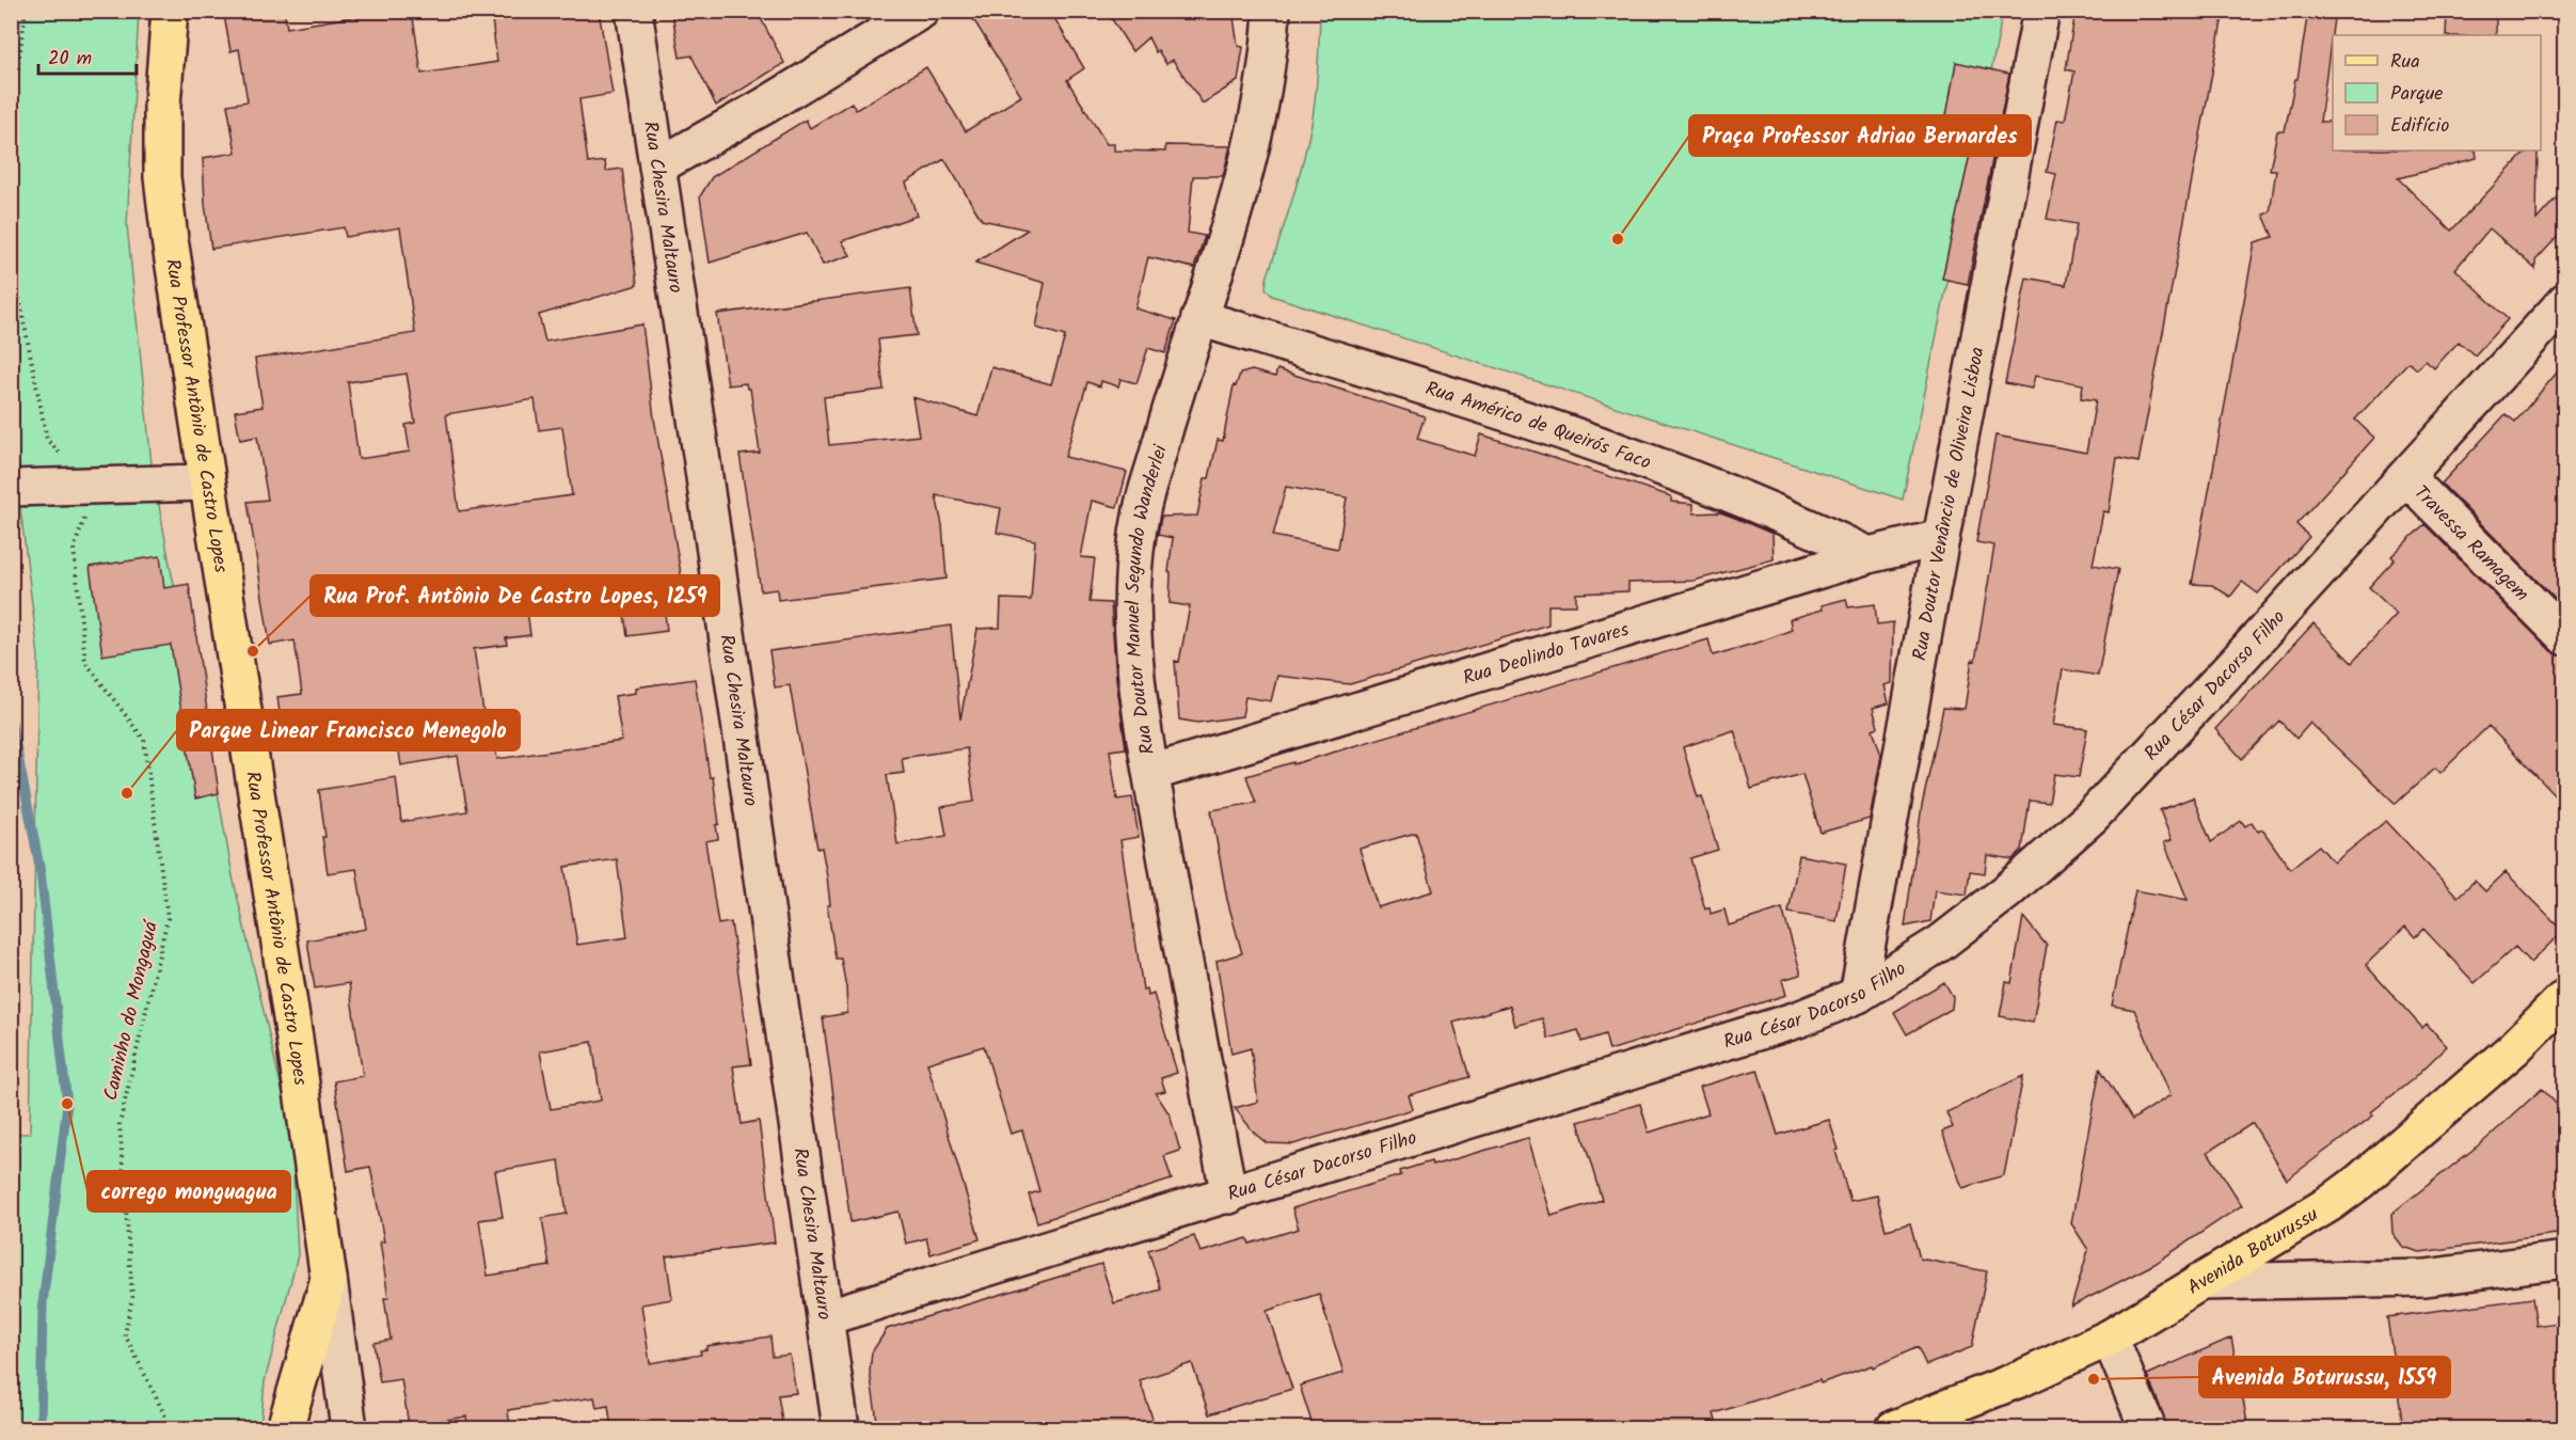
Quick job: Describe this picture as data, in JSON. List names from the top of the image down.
{
  "streets": {
    "main road": ["Rua Professor Antônio de Castro Lopes", "Avenida Boturussu"],
    "street": [
      "Rua Chesira Maltauro",
      "Rua Américo de Queirós Faco",
      "Rua Doutor Venâncio de Oliveira Lisboa",
      "Travessa Ramagem",
      "Rua Doutor Manuel Segundo Wanderlei",
      "Rua Deolindo Tavares",
      "Rua César Dacorso Filho"
    ],
    "path": ["Caminho do Mongaguá"]
  },
  "crossings": [
    ["Rua Chesira Maltauro", "Rua César Dacorso Filho"],
    ["Rua Américo de Queirós Faco", "Rua Doutor Manuel Segundo Wanderlei"],
    ["Rua Américo de Queirós Faco", "Rua Deolindo Tavares"],
    ["Rua Doutor Venâncio de Oliveira Lisboa", "Rua Deolindo Tavares"],
    ["Rua Doutor Venâncio de Oliveira Lisboa", "Rua César Dacorso Filho"],
    ["Travessa Ramagem", "Rua César Dacorso Filho"],
    ["Rua Doutor Manuel Segundo Wanderlei", "Rua Deolindo Tavares"],
    ["Rua Doutor Manuel Segundo Wanderlei", "Rua César Dacorso Filho"]
  ],
  "places": [
    "Praça Professor Adriao Bernardes",
    "Rua Prof. Antônio De Castro Lopes, 1259",
    "Parque Linear Francisco Menegolo",
    "corrego monguagua",
    "Avenida Boturussu, 1559"
  ],
  "legend": ["Rua", "Parque", "Edifício"],
  "scale_bar": "20 m"
}
